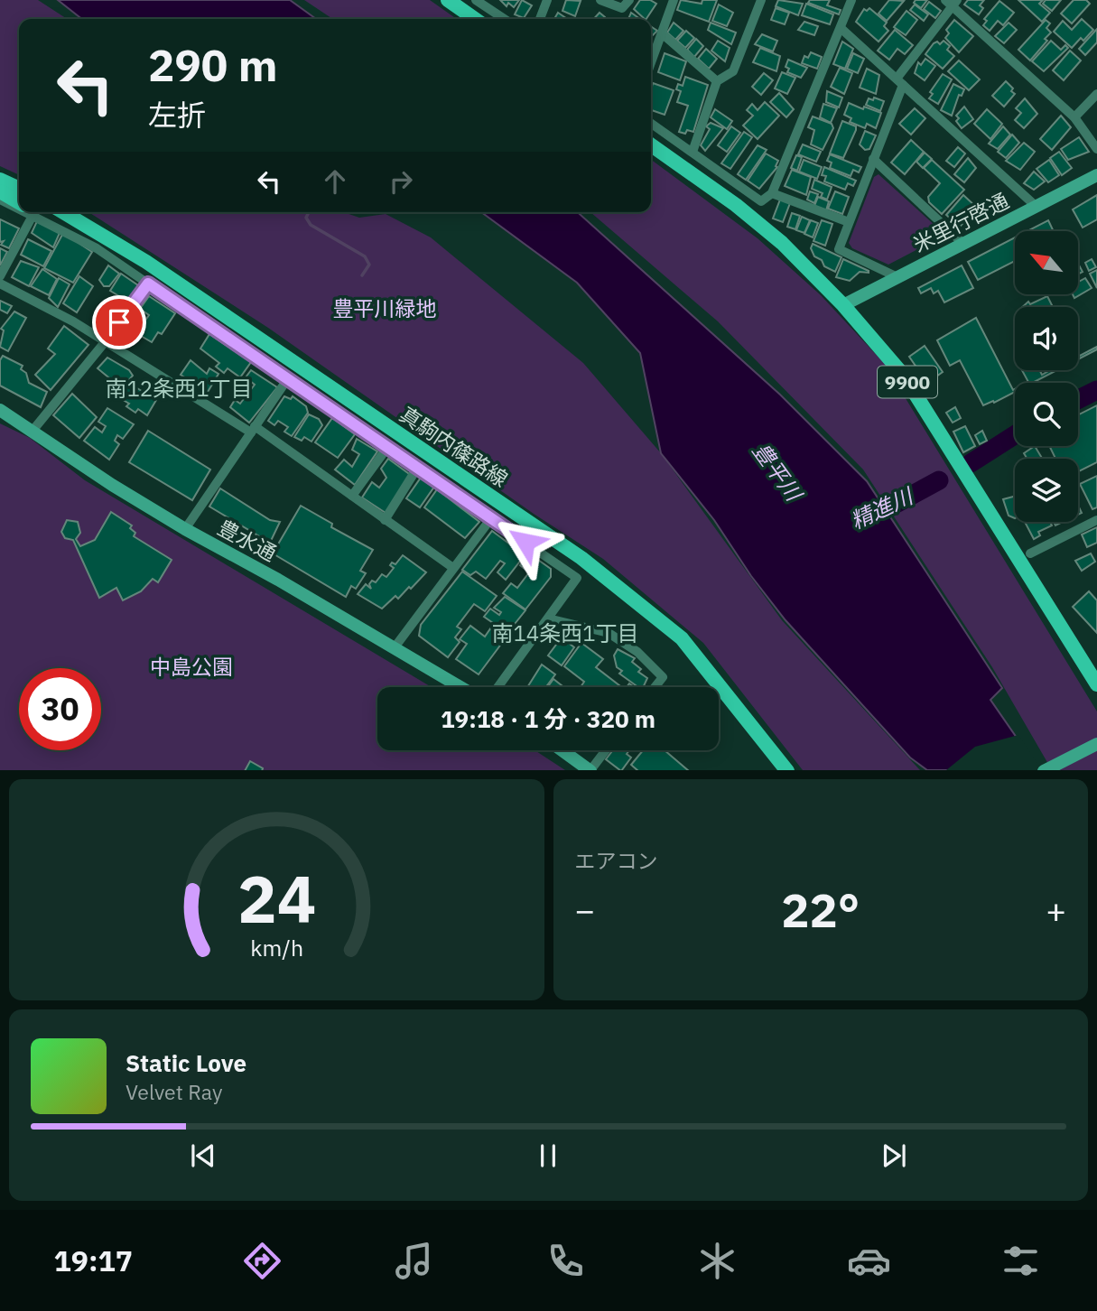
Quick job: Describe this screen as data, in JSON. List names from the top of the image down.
{
  "streets": {
    "main road": ["9900", "真駒内篠路線"],
    "street": ["米里行啓通", "豊水通"]
  },
  "crossings": [
    ["米里行啓通", "9900"]
  ],
  "districts": ["南12条西1丁目", "南14条西1丁目"],
  "water": ["豊平川", "精進川"],
  "parks": ["豊平川緑地", "中島公園"],
  "north": "top left",
  "page": {
    "turn": ["290 m", "左折"],
    "limit": "30",
    "trip": "19:18 · 1 分 · 320 m",
    "tile": "エアコン",
    "heat": ["−", "22°", "+"],
    "song": ["Static Love", "Velvet Ray"],
    "tabs": "19:17",
    "gauge": ["24", "km/h"]
  }
}
